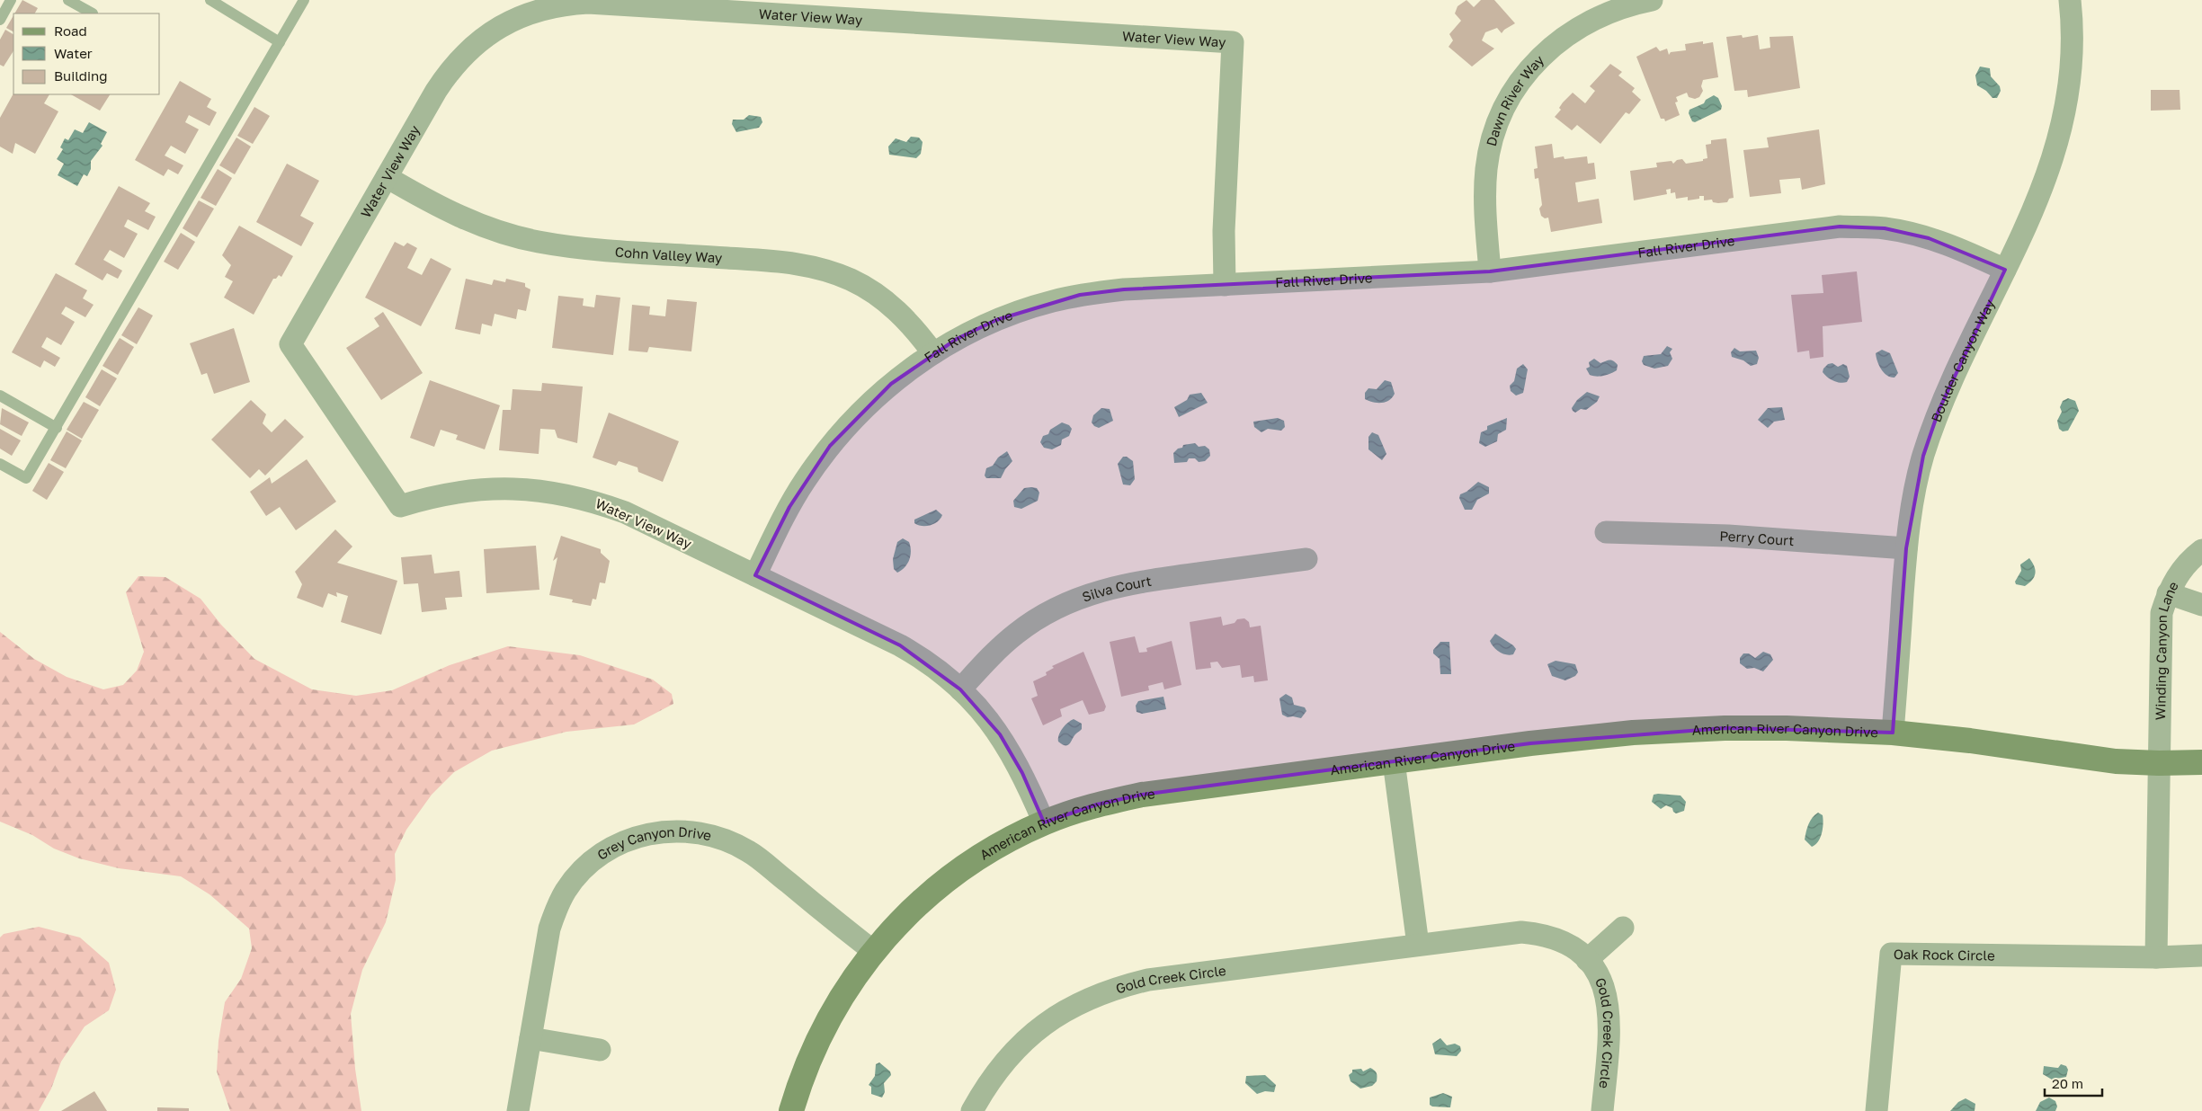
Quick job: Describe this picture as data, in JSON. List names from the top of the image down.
{
  "streets": {
    "main road": ["American River Canyon Drive"],
    "street": [
      "Water View Way",
      "Dawn River Way",
      "Fall River Drive",
      "Cohn Valley Way",
      "Boulder Canyon Way",
      "Perry Court",
      "Silva Court",
      "Winding Canyon Lane",
      "Grey Canyon Drive",
      "Oak Rock Circle",
      "Gold Creek Circle"
    ]
  },
  "crossings": [
    ["Water View Way", "Fall River Drive"],
    ["Water View Way", "Cohn Valley Way"],
    ["Water View Way", "Silva Court"],
    ["Water View Way", "American River Canyon Drive"],
    ["Dawn River Way", "Fall River Drive"],
    ["Fall River Drive", "Cohn Valley Way"],
    ["Fall River Drive", "Boulder Canyon Way"],
    ["Boulder Canyon Way", "Perry Court"],
    ["Boulder Canyon Way", "American River Canyon Drive"],
    ["Winding Canyon Lane", "American River Canyon Drive"],
    ["American River Canyon Drive", "Grey Canyon Drive"]
  ],
  "legend": ["Road", "Water", "Building"],
  "scale_bar": "20 m"
}
